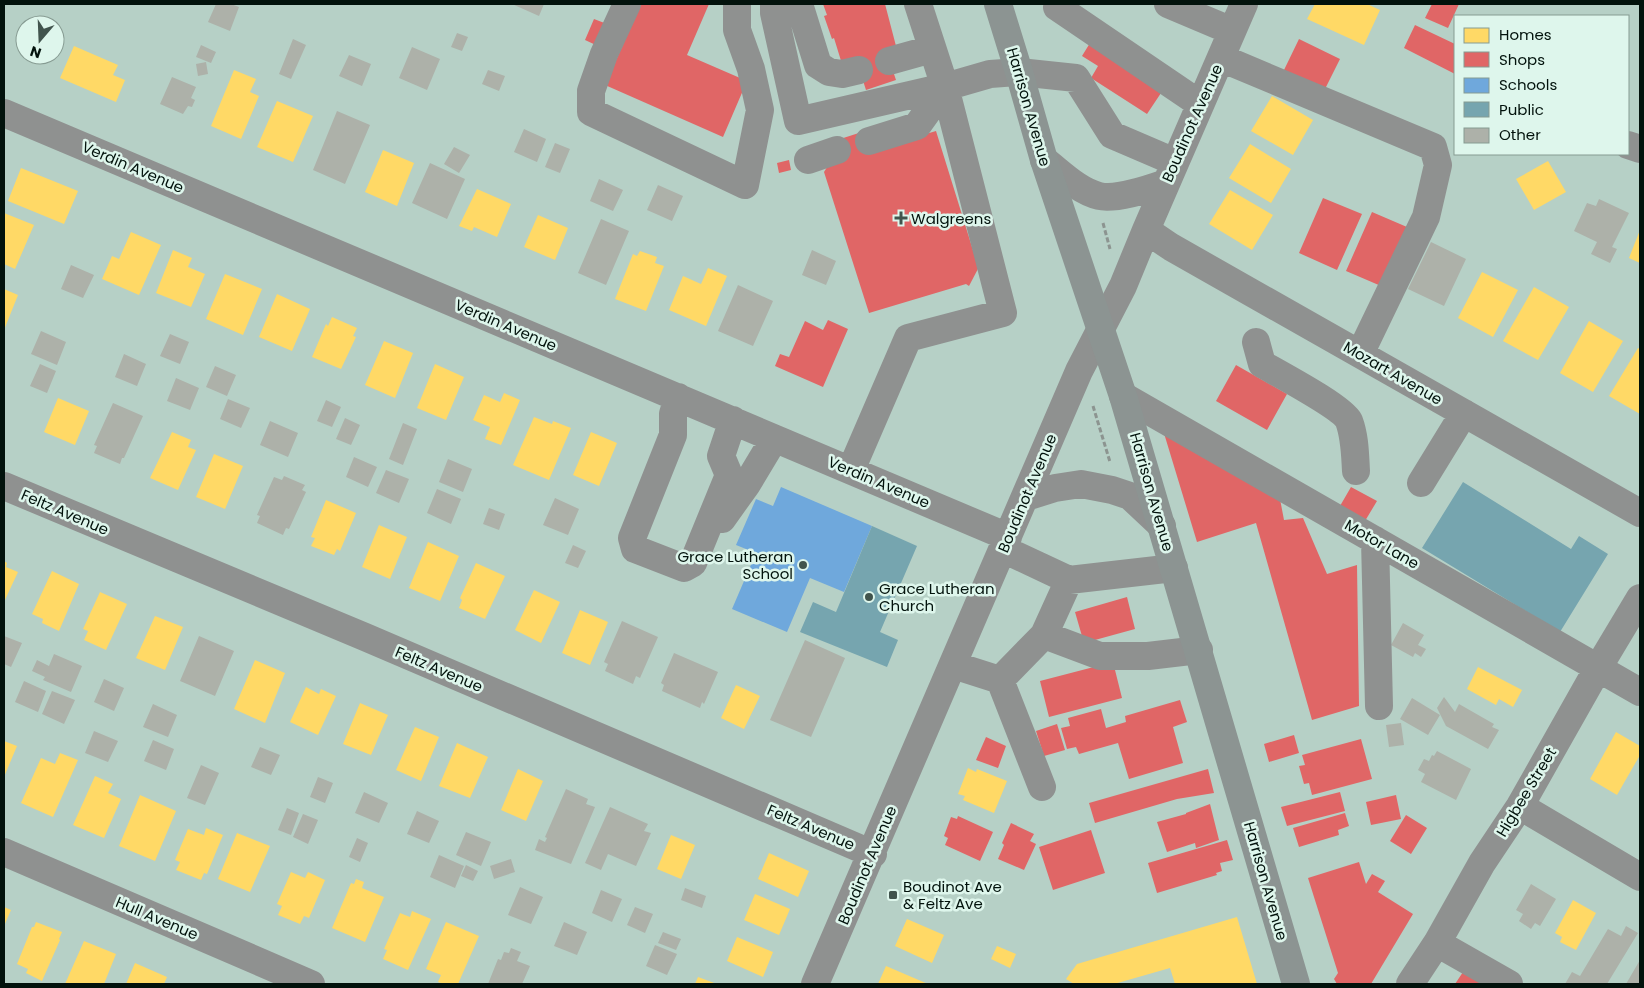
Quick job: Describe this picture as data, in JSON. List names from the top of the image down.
{
  "streets": {
    "main road": ["Harrison Avenue"],
    "street": [
      "Boudinot Avenue",
      "Verdin Avenue",
      "Mozart Avenue",
      "Feltz Avenue",
      "Motor Lane",
      "Higbee Street",
      "Hull Avenue"
    ]
  },
  "crossings": [
    ["Harrison Avenue", "Boudinot Avenue"],
    ["Harrison Avenue", "Motor Lane"],
    ["Boudinot Avenue", "Verdin Avenue"],
    ["Boudinot Avenue", "Mozart Avenue"],
    ["Boudinot Avenue", "Feltz Avenue"],
    ["Motor Lane", "Higbee Street"]
  ],
  "places": {
    "health": ["Walgreens"],
    "other": ["Grace Lutheran School", "Grace Lutheran Church"],
    "transit": ["Boudinot Ave & Feltz Ave"]
  },
  "legend": [
    "Homes",
    "Shops",
    "Schools",
    "Public",
    "Other"
  ],
  "north": "bottom"
}
